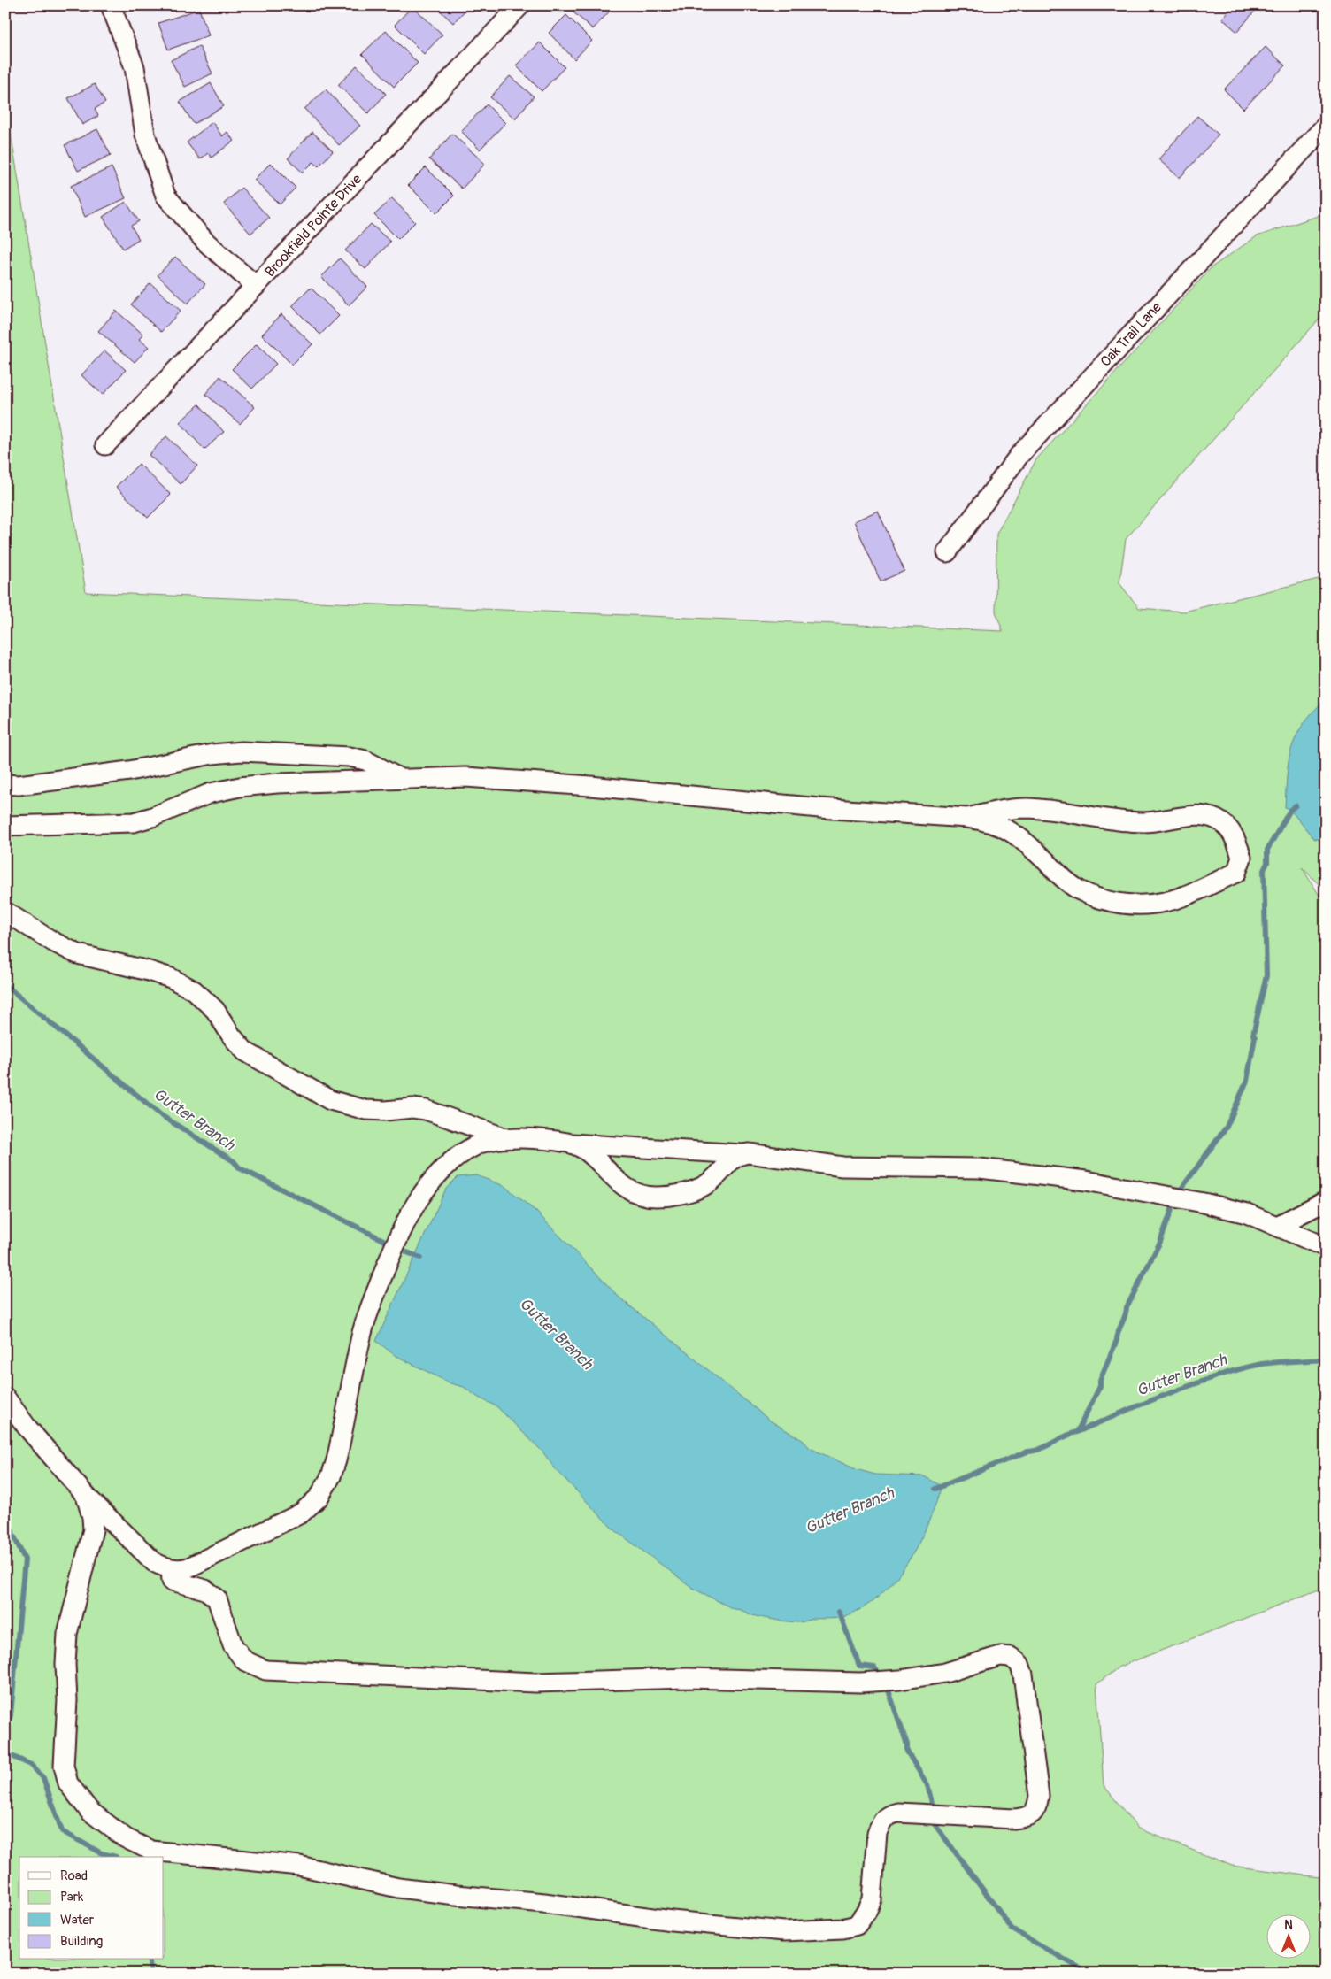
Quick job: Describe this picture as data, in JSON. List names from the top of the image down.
{
  "streets": {
    "street": ["Brookfield Pointe Drive", "Oak Trail Lane"]
  },
  "water": ["Gutter Branch"],
  "legend": [
    "Road",
    "Park",
    "Water",
    "Building"
  ],
  "north": "top"
}
